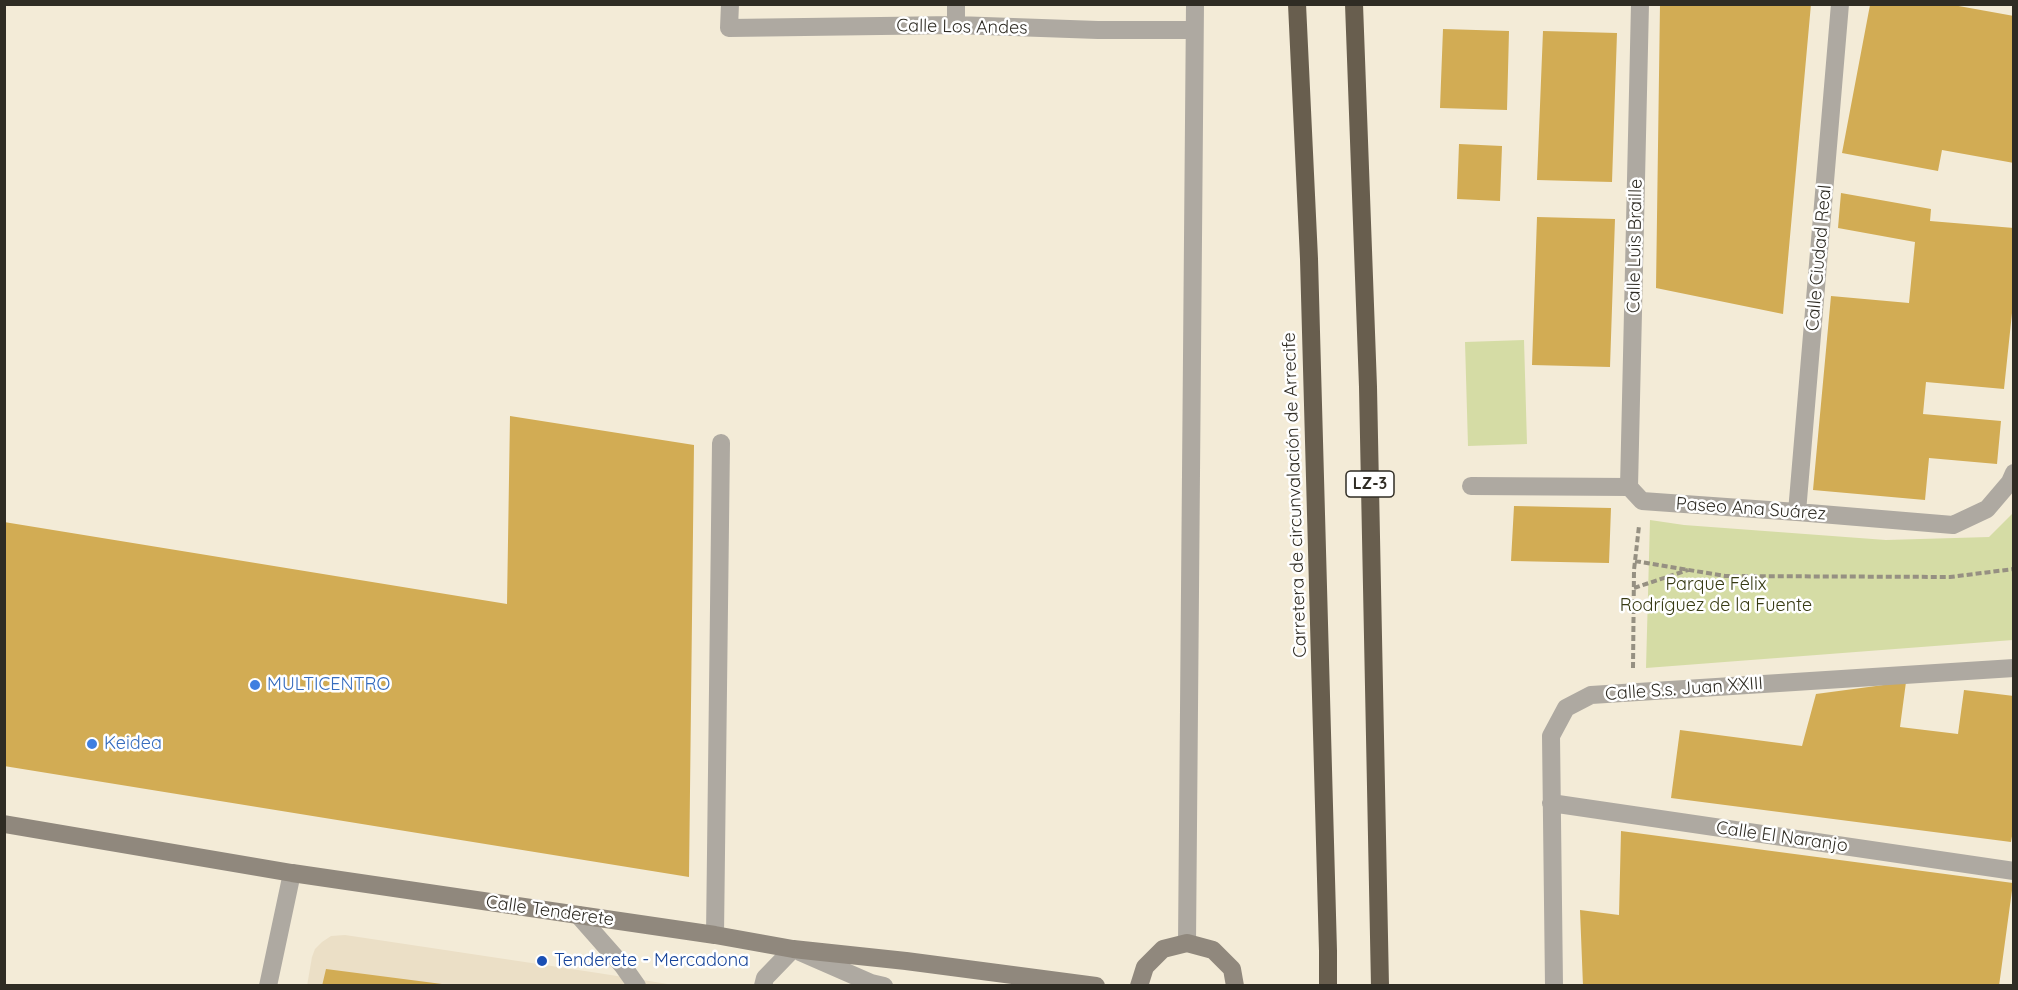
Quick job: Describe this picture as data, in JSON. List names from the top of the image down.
{
  "streets": {
    "highway": ["LZ-3", "Carretera de circunvalación de Arrecife"],
    "street": [
      "Calle Los Andes",
      "Calle Luis Braille",
      "Calle Ciudad Real",
      "Paseo Ana Suárez",
      "Calle S.s. Juan XXIII",
      "Calle El Naranjo",
      "Calle Tenderete"
    ]
  },
  "crossings": [
    ["Calle Ciudad Real", "Paseo Ana Suárez"],
    ["Calle S.s. Juan XXIII", "Calle El Naranjo"]
  ],
  "parks": ["Parque Félix Rodríguez de la Fuente"],
  "places": ["MULTICENTRO", "Keidea", "Tenderete - Mercadona"]
}
